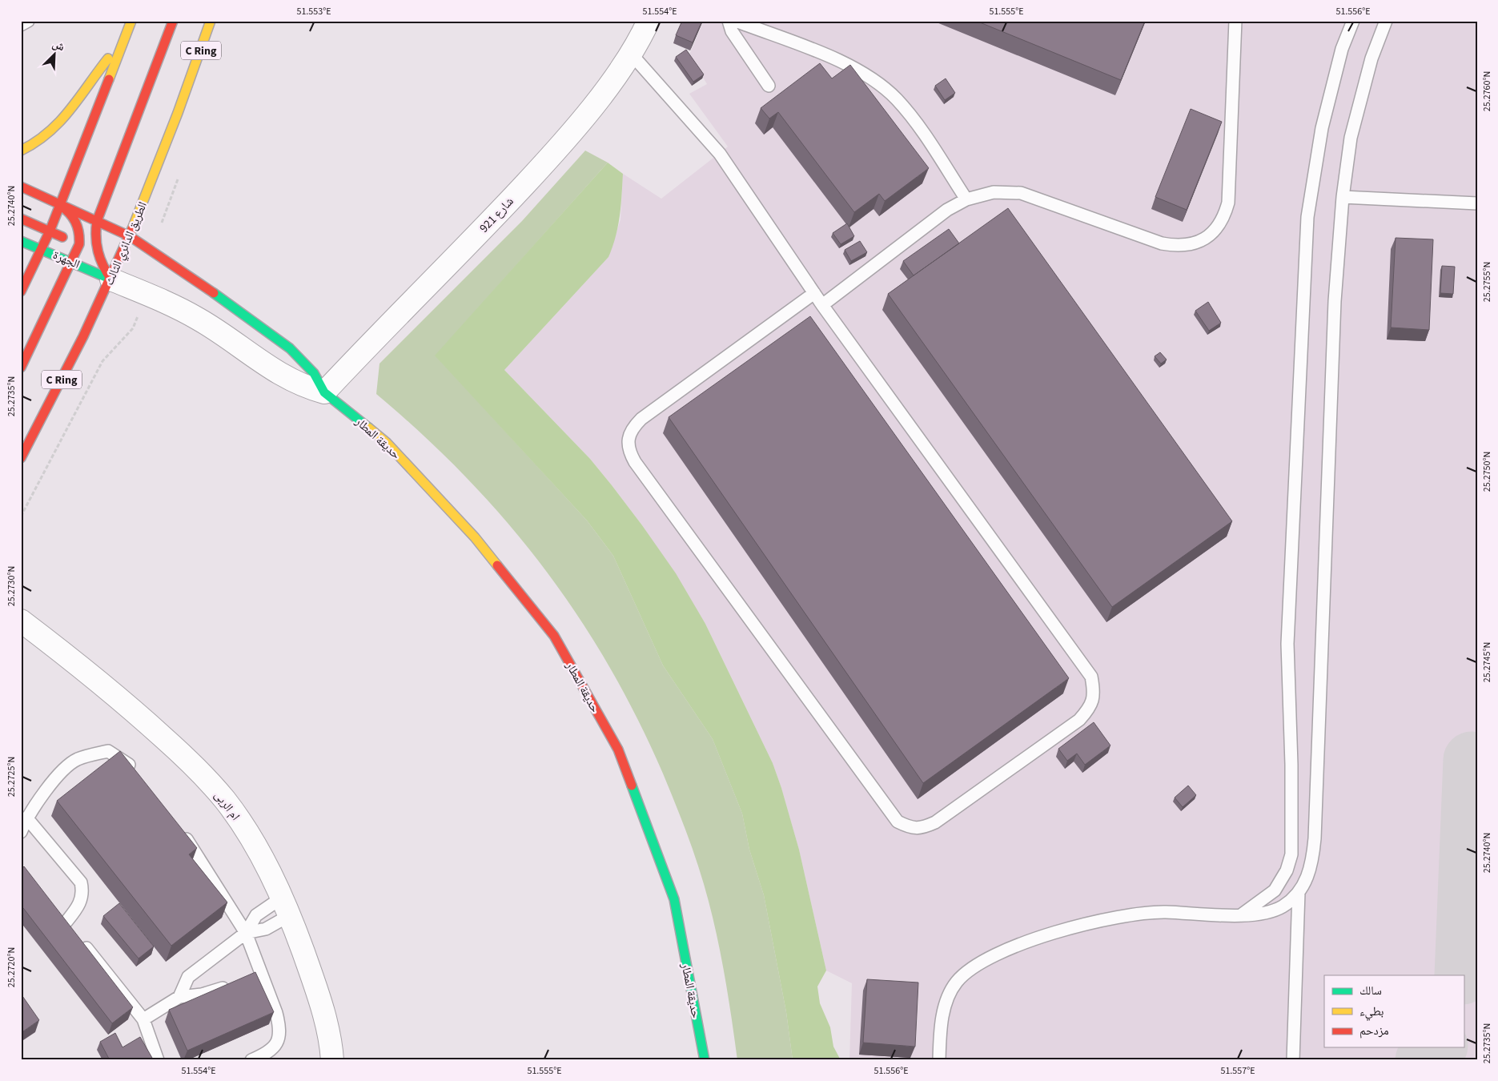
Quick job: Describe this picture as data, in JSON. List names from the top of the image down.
{
  "streets": {
    "main road": [
      "C Ring",
      "الطريق الدائري الثالث",
      "الجهرة",
      "حديقة المطار"
    ],
    "street": ["شارع 921", "ام الربى"]
  },
  "crossings": [
    ["شارع 921", "حديقة المطار"],
    ["الطريق الدائري الثالث", "الجهرة"],
    ["الطريق الدائري الثالث", "حديقة المطار"],
    ["الجهرة", "حديقة المطار"]
  ],
  "legend": ["سالك", "بطيء", "مزدحم"],
  "north": "top right",
  "coordinates": [
    "51.553°E",
    "51.554°E",
    "51.555°E",
    "51.556°E",
    "25.2760°N",
    "25.2740°N",
    "25.2755°N",
    "25.2735°N",
    "25.2750°N",
    "25.2730°N",
    "25.2745°N",
    "25.2725°N",
    "25.2720°N",
    "51.557°E"
  ]
}
